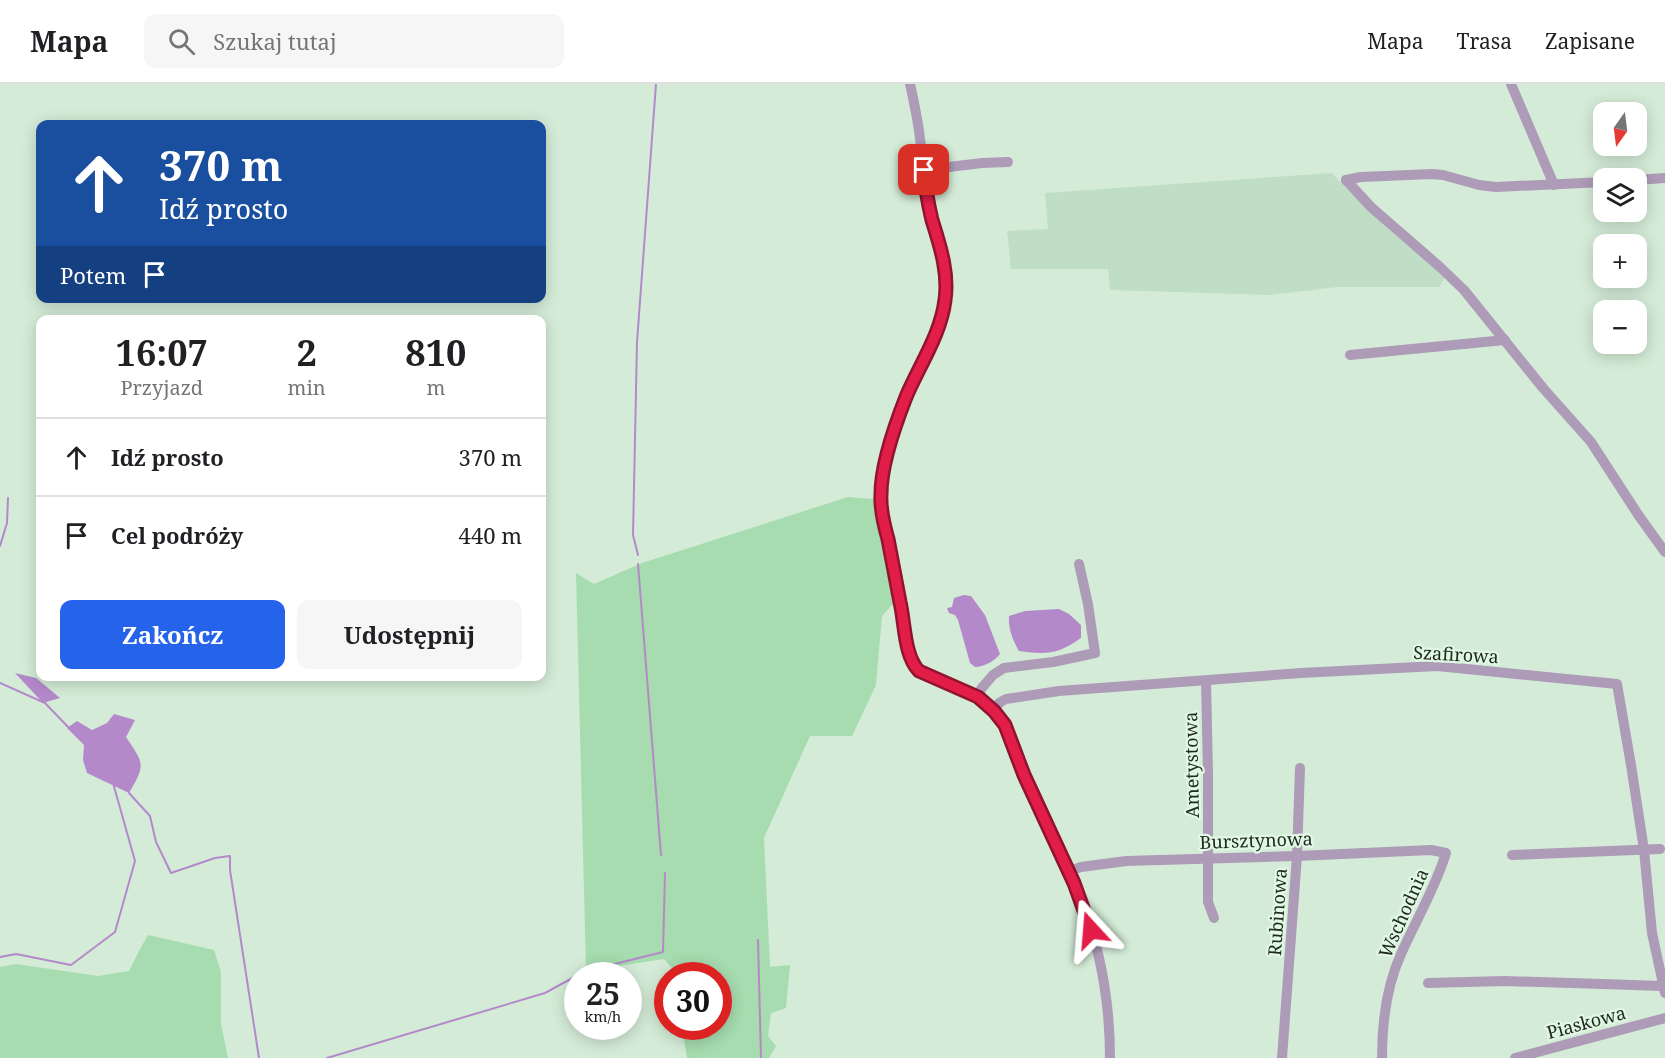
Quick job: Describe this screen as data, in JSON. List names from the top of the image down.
{
  "streets": {
    "street": [
      "Szafirowa",
      "Ametystowa",
      "Bursztynowa",
      "Rubinowa",
      "Wschodnia",
      "Piaskowa"
    ]
  },
  "crossings": [
    ["Szafirowa", "Ametystowa"],
    ["Ametystowa", "Bursztynowa"],
    ["Bursztynowa", "Rubinowa"],
    ["Bursztynowa", "Wschodnia"]
  ],
  "north": "bottom",
  "page": {
    "header": "Mapa",
    "search": "Szukaj tutaj",
    "nav": ["Mapa", "Trasa", "Zapisane"],
    "map_buttons": ["+", "−"],
    "turn": ["370 m", "Idź prosto"],
    "then": "Potem",
    "eta": [
      "16:07",
      "Przyjazd",
      "2",
      "min",
      "810",
      "m"
    ],
    "list": [
      {
        "name": "Idź prosto",
        "value": "370 m"
      },
      {
        "name": "Cel podróży",
        "value": "440 m"
      }
    ],
    "buttons": ["Zakończ", "Udostępnij"],
    "speed": "25 km/h",
    "limit": "30"
  }
}
